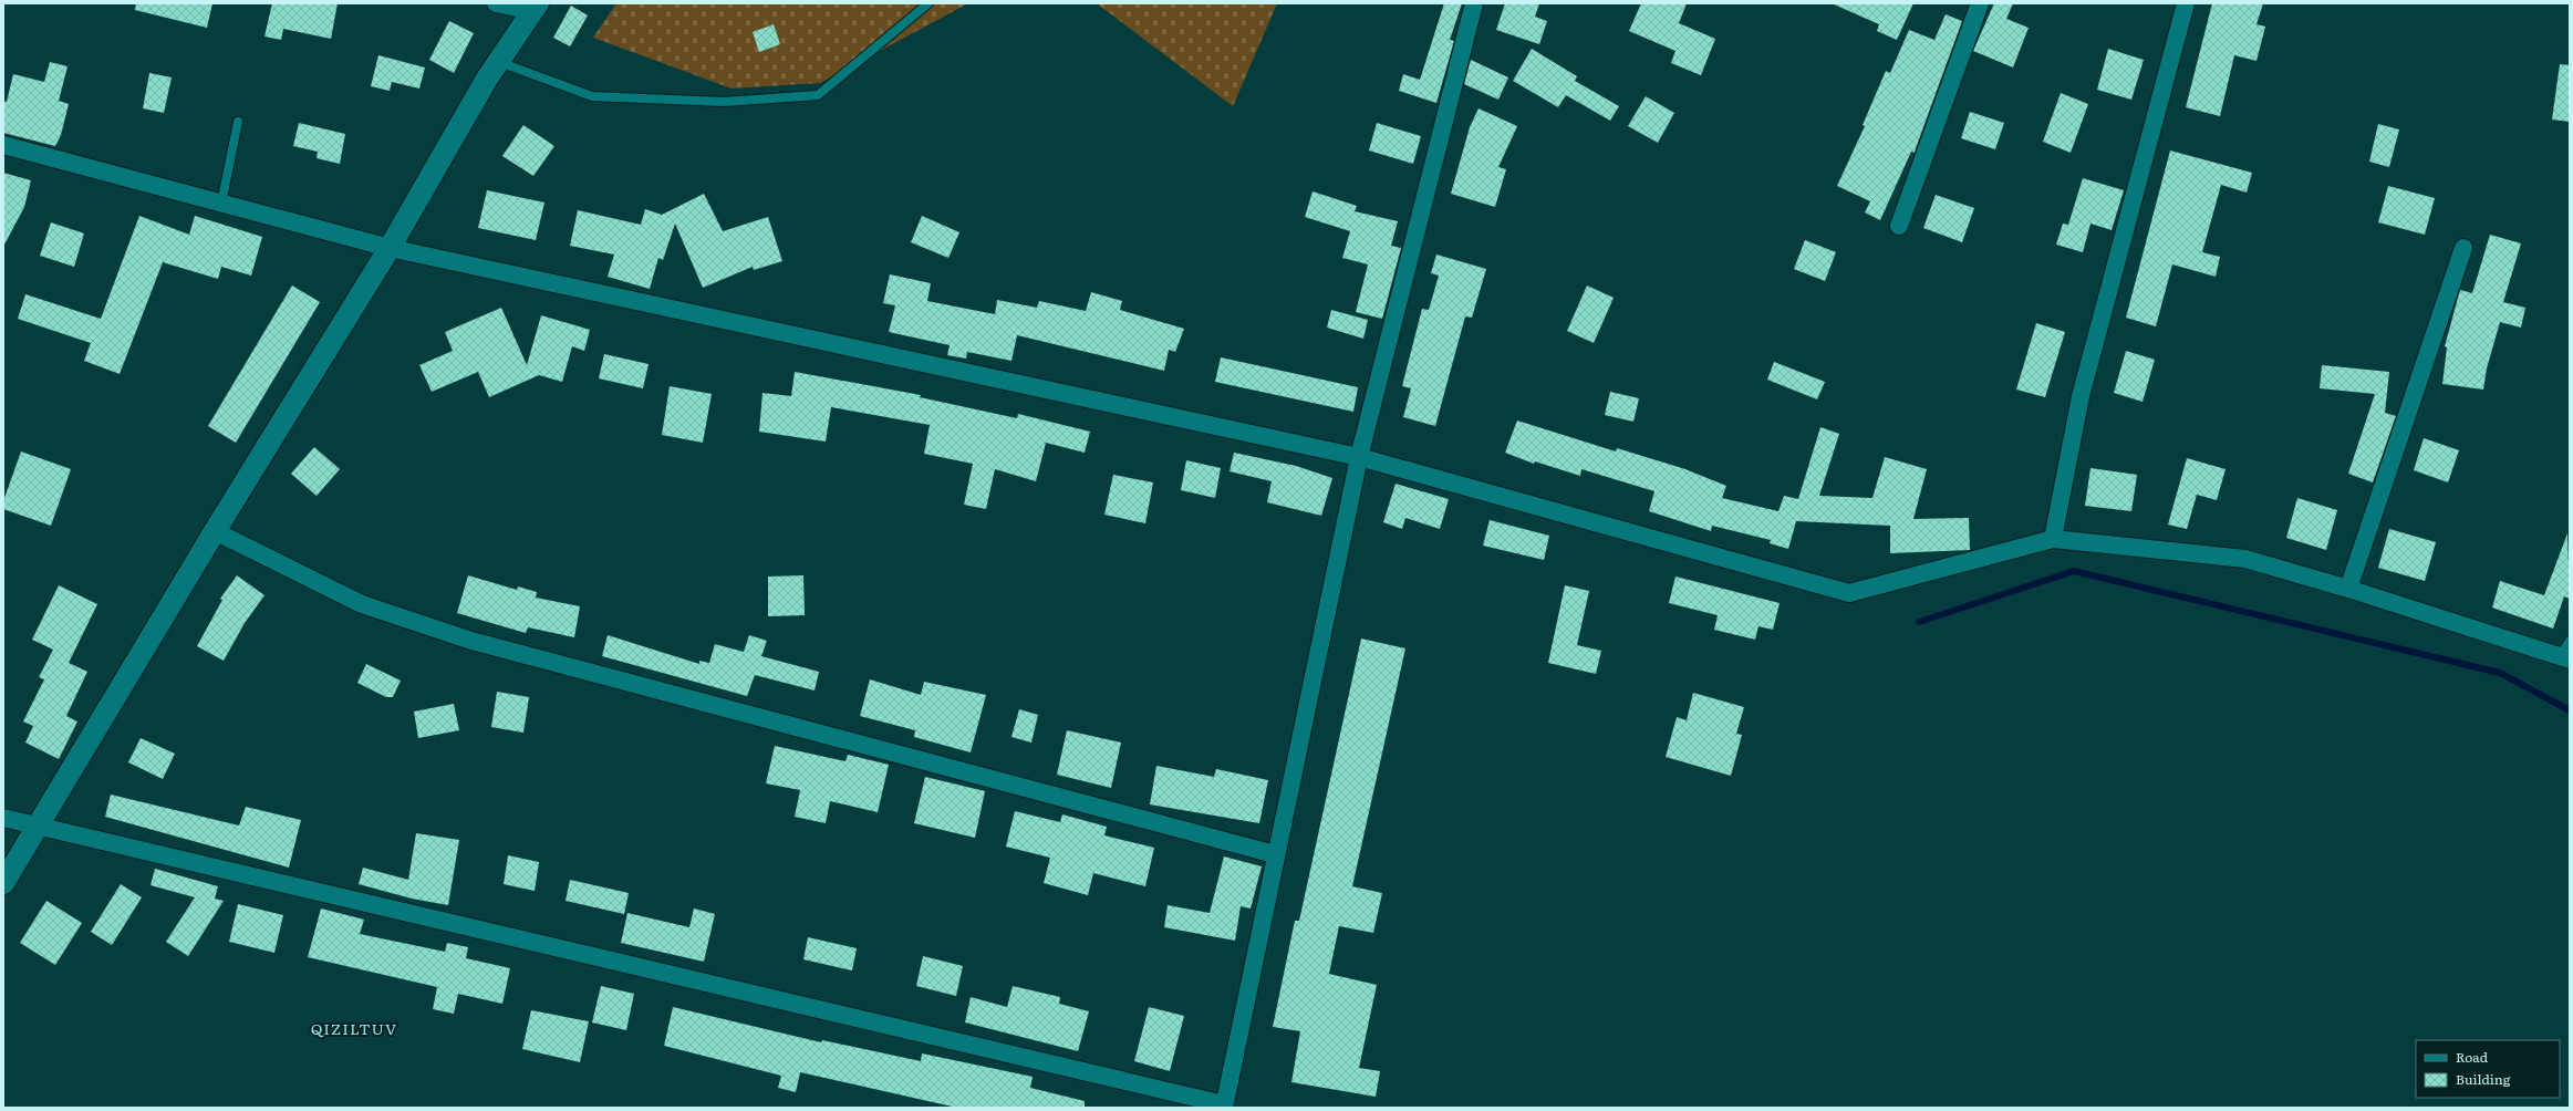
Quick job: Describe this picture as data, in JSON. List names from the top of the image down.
{
  "districts": ["QIZILTUV"],
  "legend": ["Road", "Building"]
}
